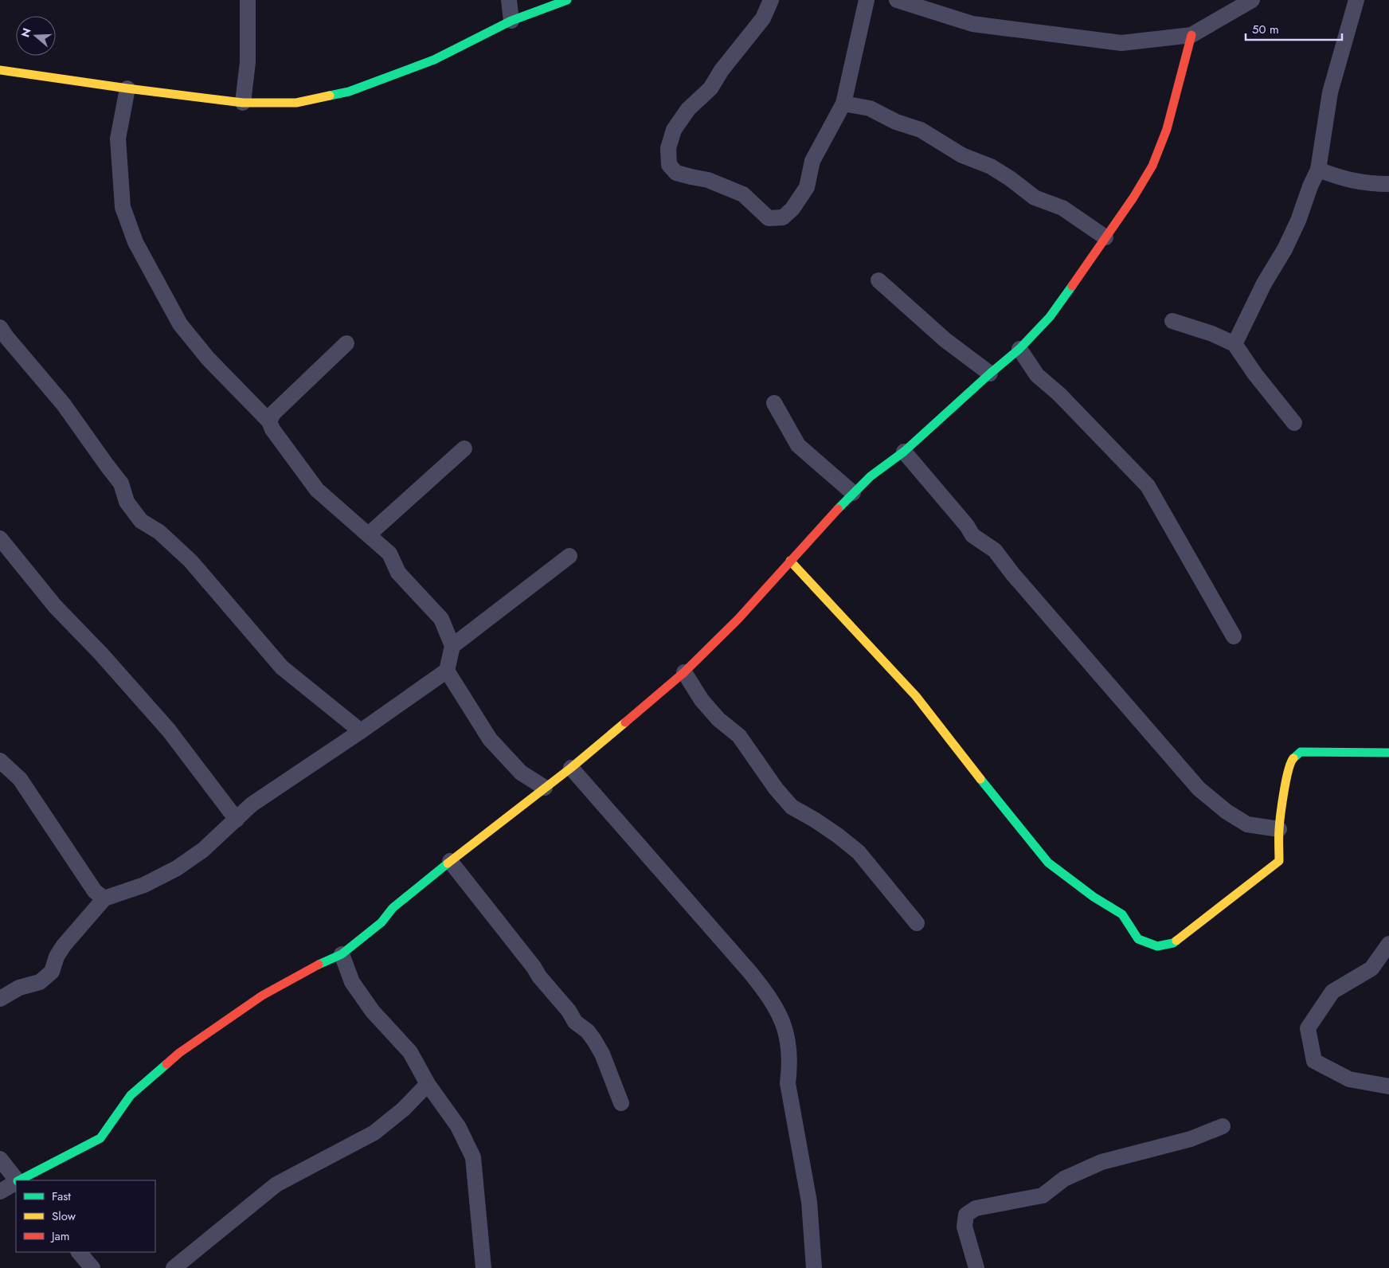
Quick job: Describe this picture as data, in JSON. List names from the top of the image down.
{
  "legend": ["Fast", "Slow", "Jam"],
  "scale_bar": "50 m",
  "north": "left"
}
